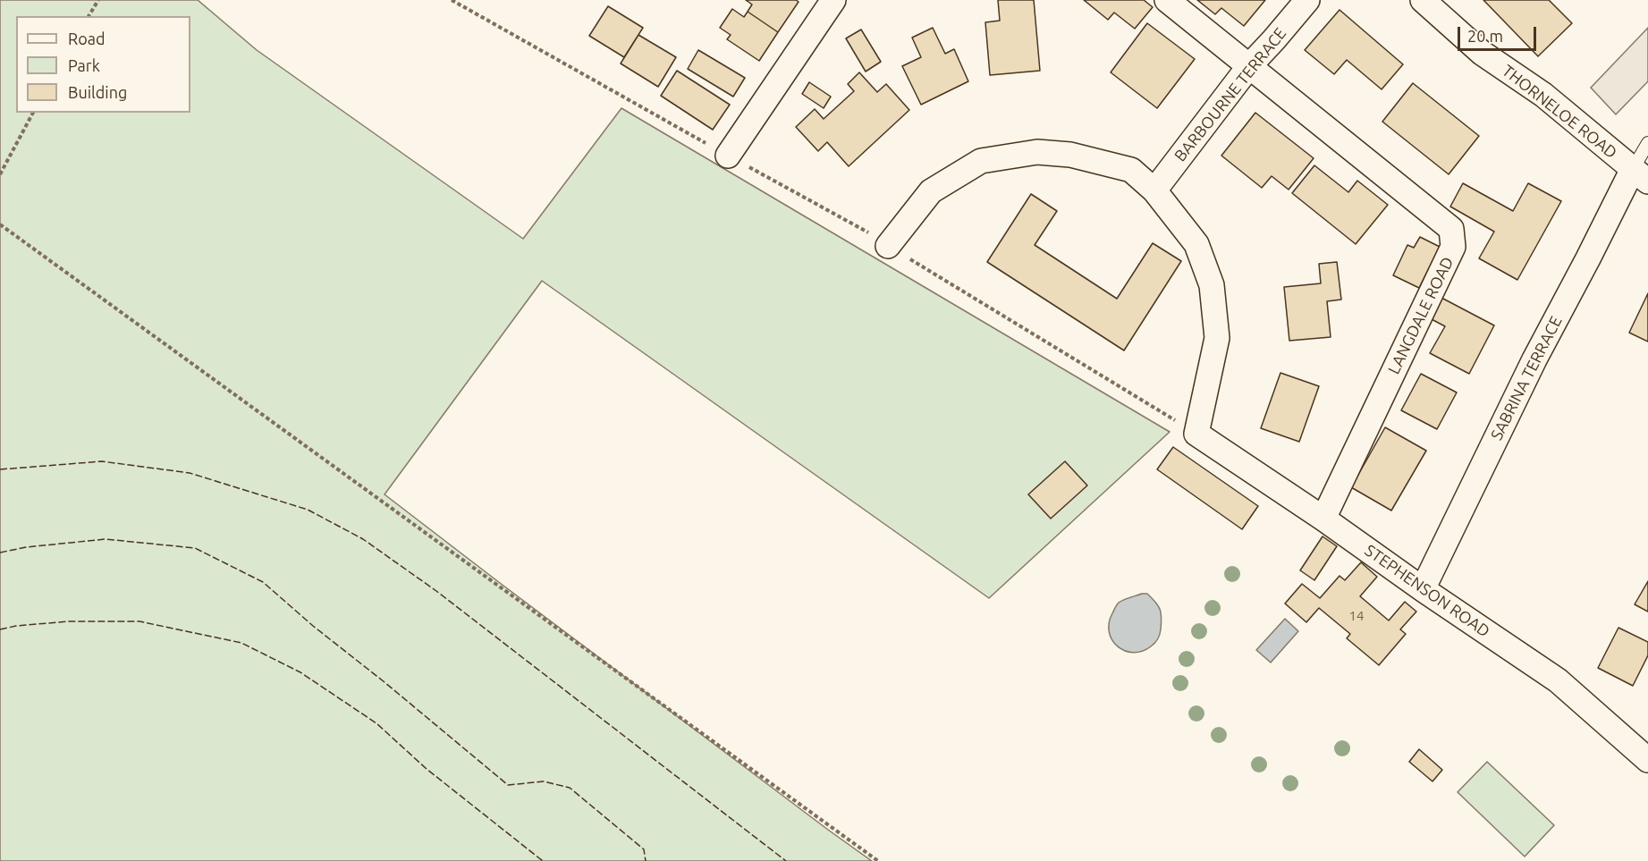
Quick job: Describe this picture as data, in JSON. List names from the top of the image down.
{
  "streets": {
    "street": [
      "BARBOURNE TERRACE",
      "THORNELOE ROAD",
      "LANGDALE ROAD",
      "SABRINA TERRACE",
      "STEPHENSON ROAD"
    ]
  },
  "crossings": [
    ["BARBOURNE TERRACE", "LANGDALE ROAD"],
    ["THORNELOE ROAD", "SABRINA TERRACE"],
    ["LANGDALE ROAD", "STEPHENSON ROAD"],
    ["SABRINA TERRACE", "STEPHENSON ROAD"]
  ],
  "house_numbers": ["14"],
  "legend": ["Road", "Park", "Building"],
  "scale_bar": "20 m"
}
